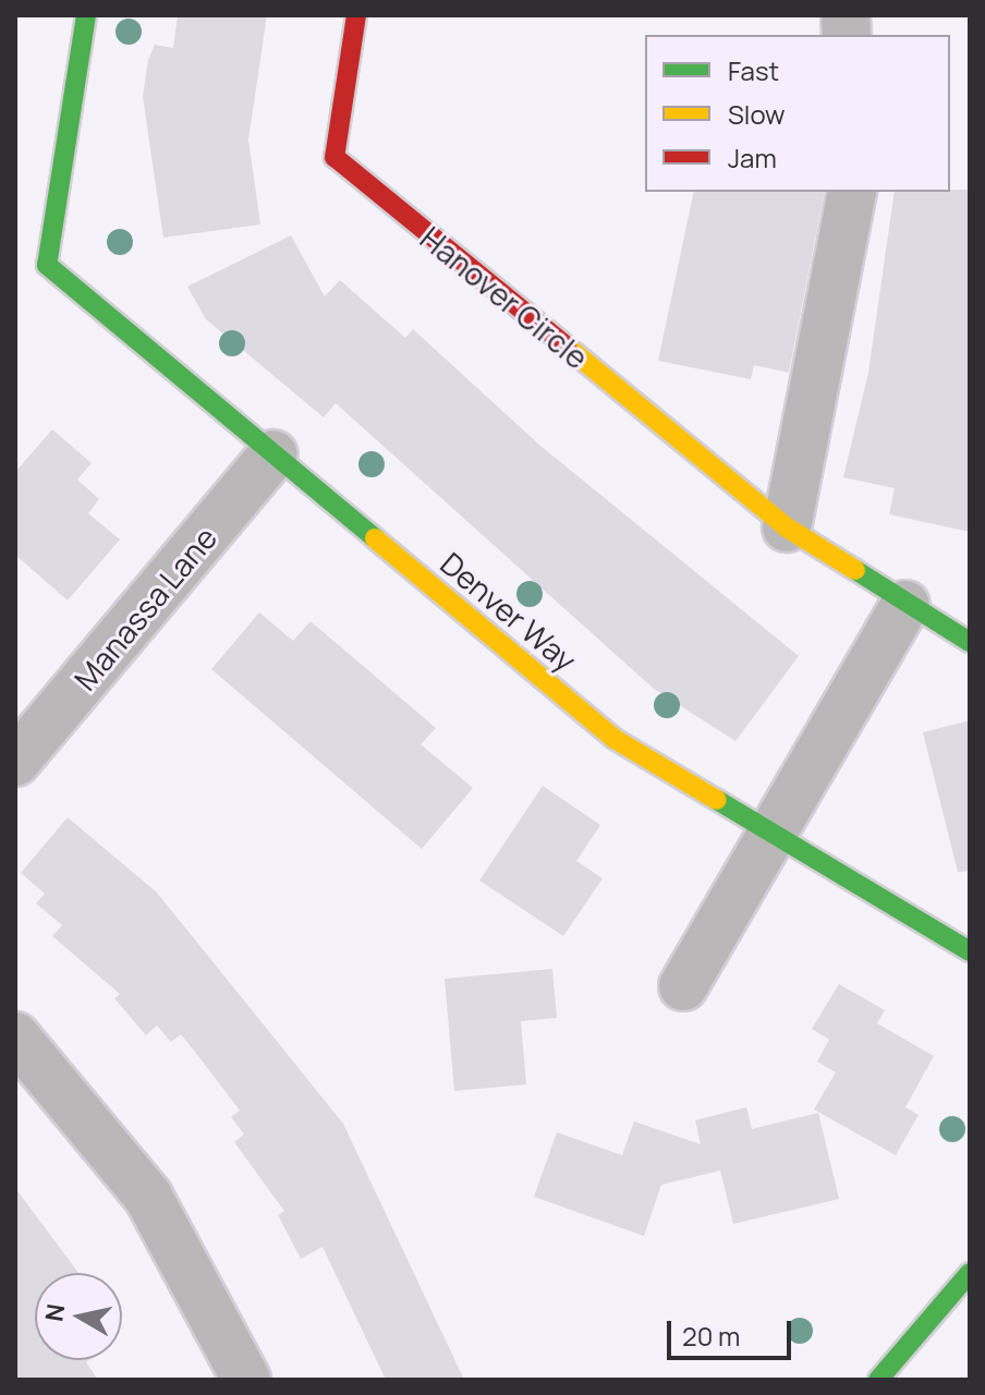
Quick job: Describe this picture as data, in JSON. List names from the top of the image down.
{
  "streets": {
    "street": ["Hanover Circle", "Manassa Lane", "Denver Way"]
  },
  "crossings": [
    ["Manassa Lane", "Denver Way"]
  ],
  "legend": ["Fast", "Slow", "Jam"],
  "scale_bar": "20 m",
  "north": "left"
}
